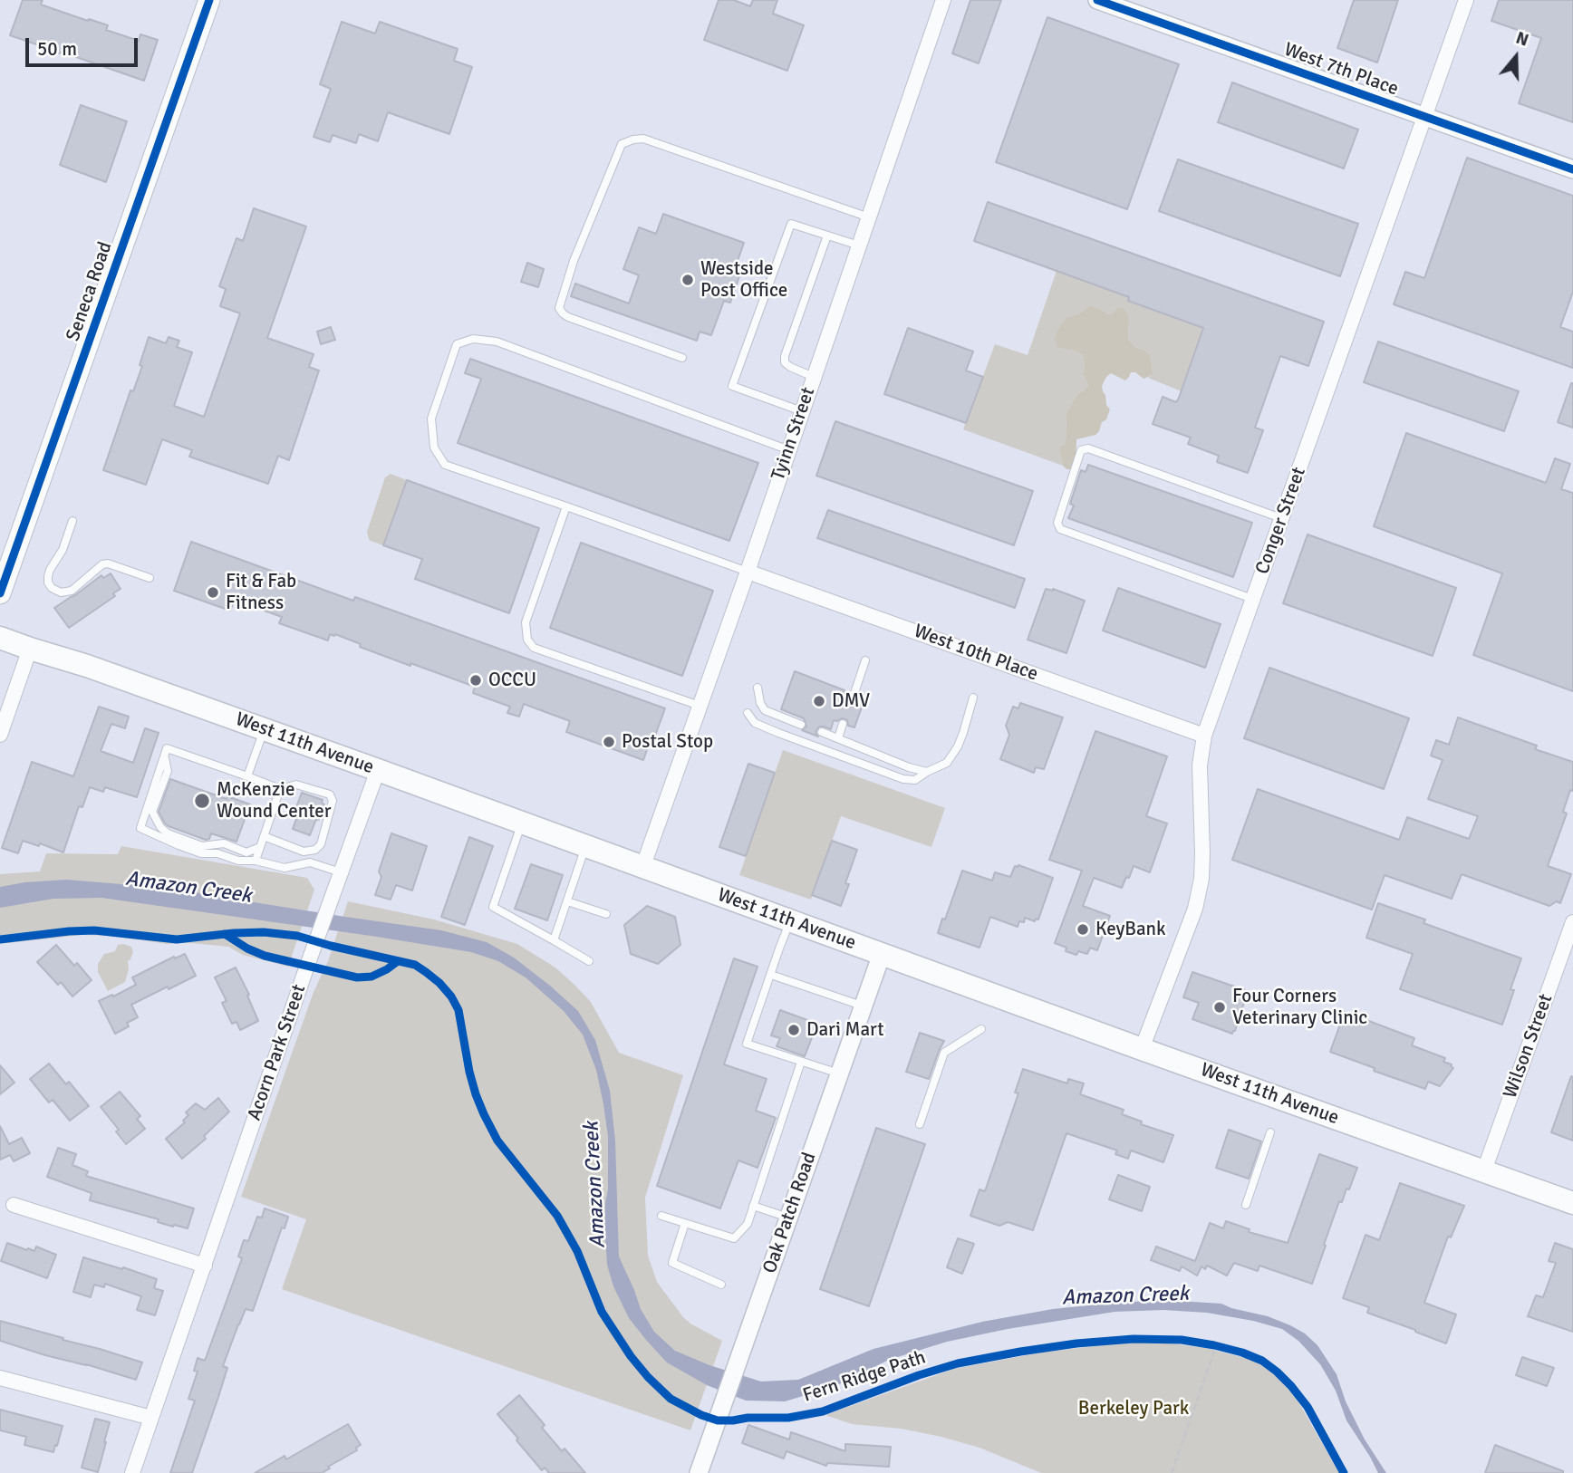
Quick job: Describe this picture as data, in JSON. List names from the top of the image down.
{
  "streets": {
    "main road": ["Seneca Road", "West 11th Avenue"],
    "street": [
      "West 7th Place",
      "Tyinn Street",
      "Conger Street",
      "West 10th Place",
      "Wilson Street",
      "Acorn Park Street",
      "Oak Patch Road"
    ],
    "cycle path": ["Fern Ridge Path"]
  },
  "crossings": [
    ["West 7th Place", "Conger Street"],
    ["Tyinn Street", "West 10th Place"],
    ["Tyinn Street", "West 11th Avenue"],
    ["Conger Street", "West 10th Place"],
    ["Conger Street", "West 11th Avenue"],
    ["West 11th Avenue", "Wilson Street"],
    ["West 11th Avenue", "Acorn Park Street"],
    ["West 11th Avenue", "Oak Patch Road"]
  ],
  "water": ["Amazon Creek"],
  "parks": ["Berkeley Park"],
  "places": [
    "Westside Post Office",
    "Fit & Fab Fitness",
    "OCCU",
    "DMV",
    "Postal Stop",
    "McKenzie Wound Center",
    "KeyBank",
    "Four Corners Veterinary Clinic",
    "Dari Mart"
  ],
  "scale_bar": "50 m",
  "north": "top"
}
